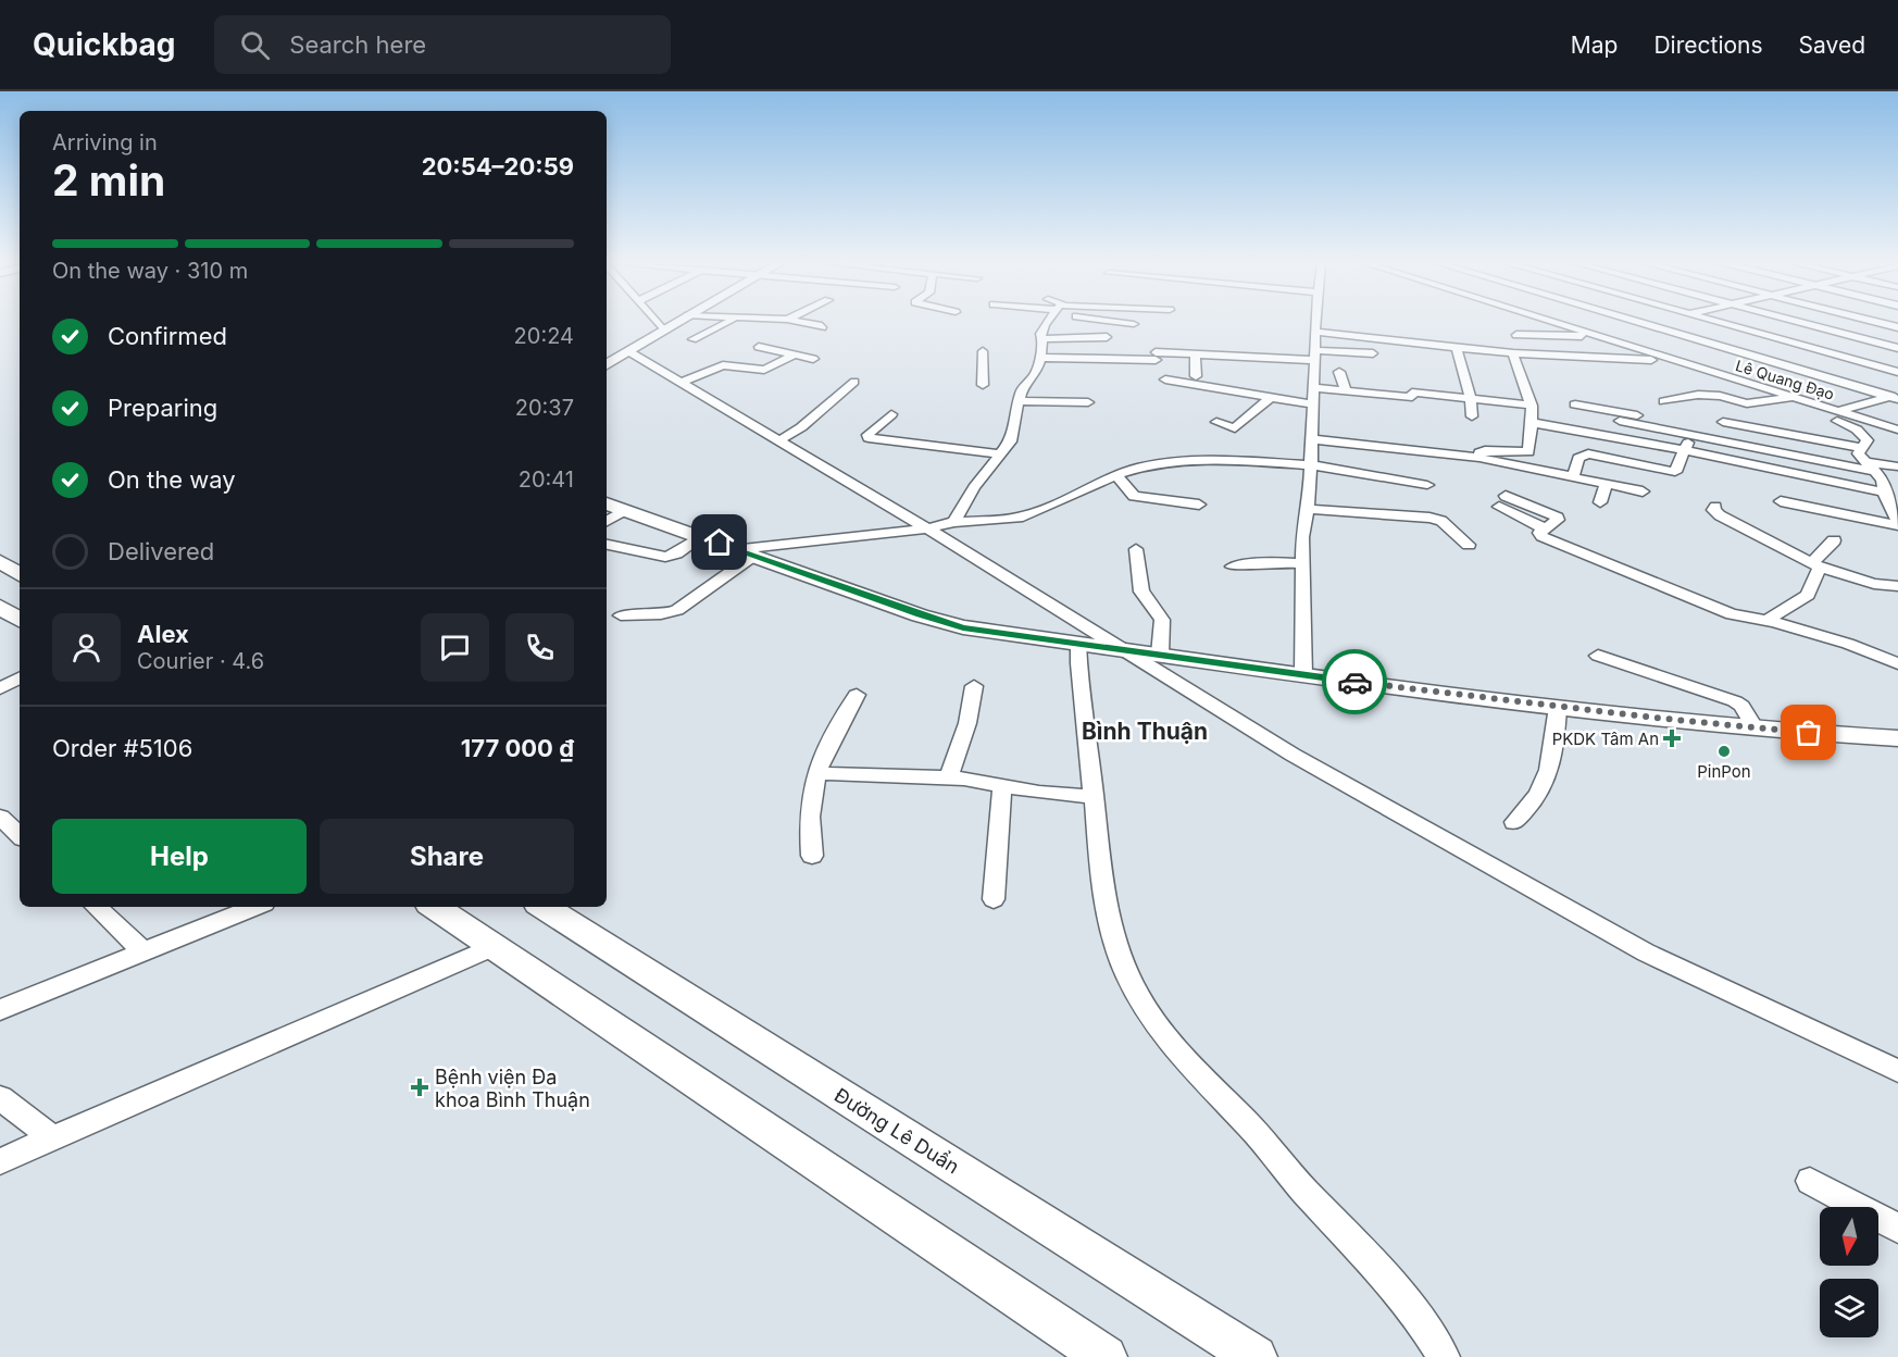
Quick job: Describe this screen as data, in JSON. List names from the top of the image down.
{
  "streets": {
    "street": ["Lê Quang Đạo", "Đường Lê Duẩn"]
  },
  "districts": ["Bình Thuận"],
  "places": {
    "health": ["PKDK Tâm An", "Bệnh viện Đa khoa Bình Thuận"],
    "other": ["PinPon"]
  },
  "north": "bottom",
  "page": {
    "header": "Quickbag",
    "search": "Search here",
    "nav": ["Map", "Directions", "Saved"],
    "heading": ["2 min", "Arriving in", "20:54–20:59"],
    "panel": [
      "Alex",
      "Courier · 4.6",
      "Order #5106",
      "177 000 ₫"
    ],
    "bar": "On the way · 310 m",
    "list": [
      ["Confirmed", "20:24"],
      ["Preparing", "20:37"],
      ["On the way", "20:41"],
      "Delivered"
    ],
    "buttons": ["Help", "Share"]
  }
}
